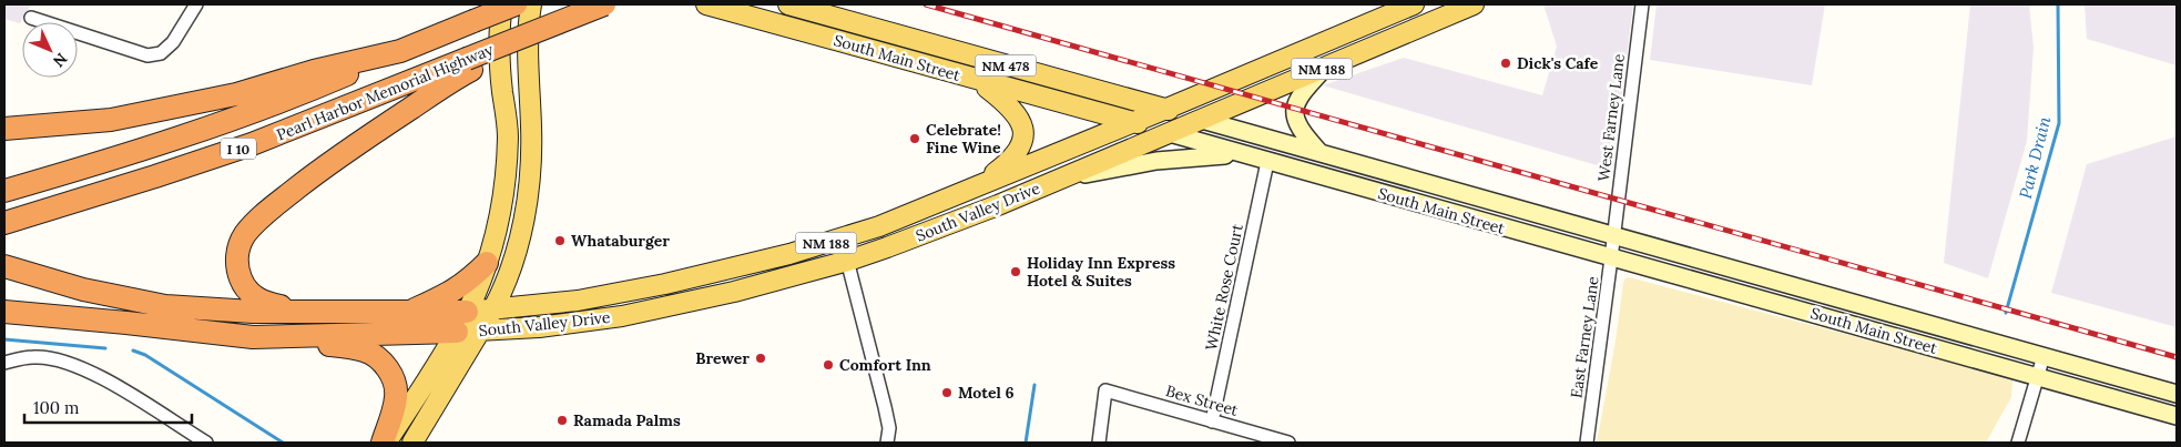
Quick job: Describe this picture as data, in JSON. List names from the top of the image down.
{
  "streets": {
    "highway": ["Pearl Harbor Memorial Highway", "I 10"],
    "main road": [
      "South Main Street",
      "NM 478",
      "NM 188",
      "South Valley Drive"
    ],
    "street": [
      "West Farney Lane",
      "White Rose Court",
      "East Farney Lane",
      "Bex Street"
    ]
  },
  "crossings": [
    ["South Main Street", "West Farney Lane"],
    ["South Main Street", "South Valley Drive"],
    ["South Main Street", "White Rose Court"],
    ["South Main Street", "East Farney Lane"],
    ["Pearl Harbor Memorial Highway", "I 10"],
    ["West Farney Lane", "East Farney Lane"],
    ["White Rose Court", "Bex Street"]
  ],
  "water": ["Park Drain"],
  "places": [
    "Dick's Cafe",
    "Celebrate! Fine Wine",
    "Whataburger",
    "Holiday Inn Express Hotel & Suites",
    "Brewer",
    "Comfort Inn",
    "Motel 6",
    "Ramada Palms"
  ],
  "scale_bar": "100 m",
  "north": "bottom right"
}
